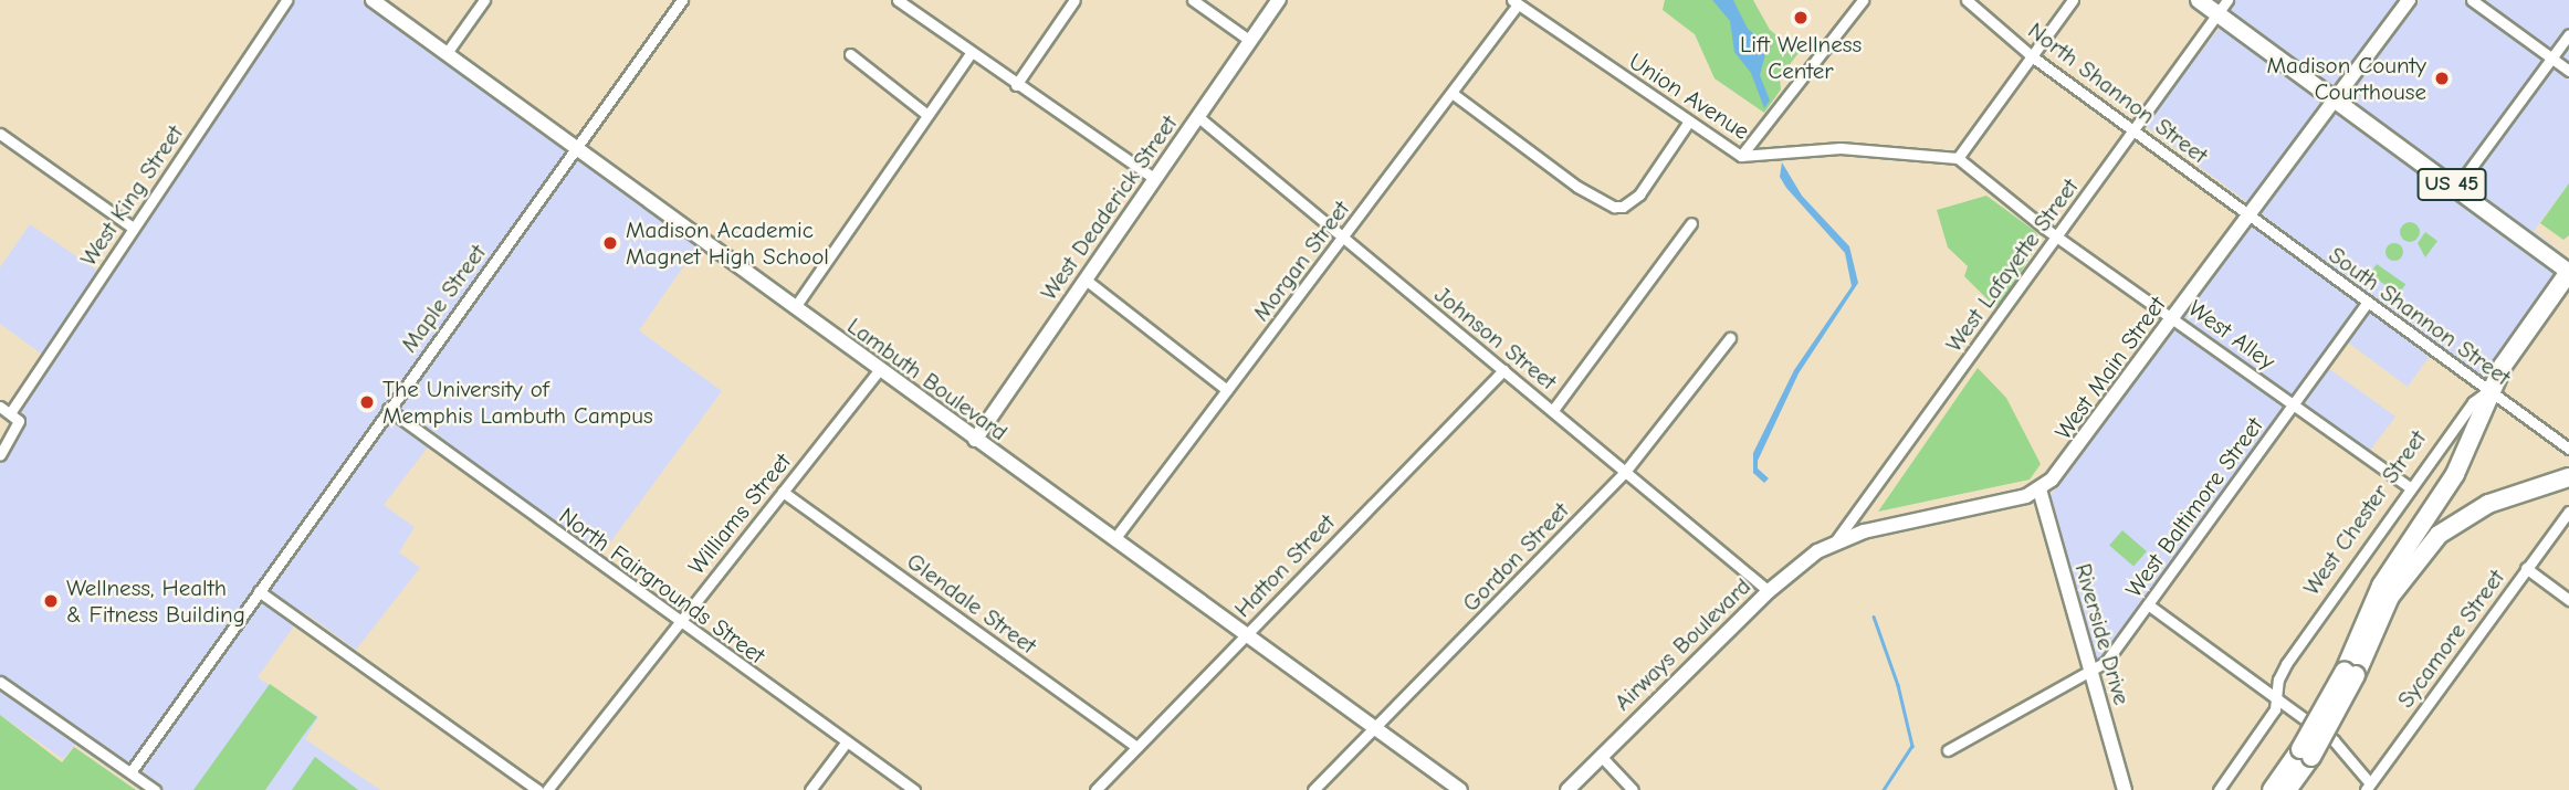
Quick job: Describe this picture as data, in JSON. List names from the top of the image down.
{
  "streets": {
    "highway": ["West Chester Street"],
    "main road": ["US 45"],
    "street": [
      "North Shannon Street",
      "Union Avenue",
      "West King Street",
      "West Deaderick Street",
      "Morgan Street",
      "West Lafayette Street",
      "Maple Street",
      "South Shannon Street",
      "West Alley",
      "Johnson Street",
      "West Main Street",
      "Lambuth Boulevard",
      "West Baltimore Street",
      "Williams Street",
      "Gordon Street",
      "Hatton Street",
      "North Fairgrounds Street",
      "Glendale Street",
      "Riverside Drive",
      "Sycamore Street",
      "Airways Boulevard"
    ]
  },
  "crossings": [
    ["North Shannon Street", "West Lafayette Street"],
    ["North Shannon Street", "South Shannon Street"],
    ["North Shannon Street", "West Main Street"],
    ["Union Avenue", "Morgan Street"],
    ["Union Avenue", "West Alley"],
    ["US 45", "West Lafayette Street"],
    ["US 45", "West Main Street"],
    ["US 45", "West Chester Street"],
    ["West Deaderick Street", "Johnson Street"],
    ["West Deaderick Street", "Lambuth Boulevard"],
    ["Morgan Street", "Johnson Street"],
    ["Morgan Street", "Lambuth Boulevard"],
    ["West Lafayette Street", "West Alley"],
    ["West Lafayette Street", "Airways Boulevard"],
    ["Maple Street", "Lambuth Boulevard"],
    ["Maple Street", "North Fairgrounds Street"],
    ["South Shannon Street", "West Main Street"],
    ["South Shannon Street", "West Baltimore Street"],
    ["South Shannon Street", "West Chester Street"],
    ["West Alley", "West Main Street"],
    ["West Alley", "West Baltimore Street"],
    ["West Alley", "West Chester Street"],
    ["Johnson Street", "Gordon Street"],
    ["Johnson Street", "Hatton Street"],
    ["Johnson Street", "Airways Boulevard"],
    ["West Main Street", "Riverside Drive"],
    ["Lambuth Boulevard", "Williams Street"],
    ["Lambuth Boulevard", "Gordon Street"],
    ["Lambuth Boulevard", "Hatton Street"],
    ["West Baltimore Street", "Riverside Drive"],
    ["Williams Street", "North Fairgrounds Street"],
    ["Williams Street", "Glendale Street"],
    ["Hatton Street", "Glendale Street"]
  ],
  "places": [
    "Lift Wellness Center",
    "Madison County Courthouse",
    "Madison Academic Magnet High School",
    "The University of Memphis Lambuth Campus",
    "Wellness, Health & Fitness Building"
  ]
}
